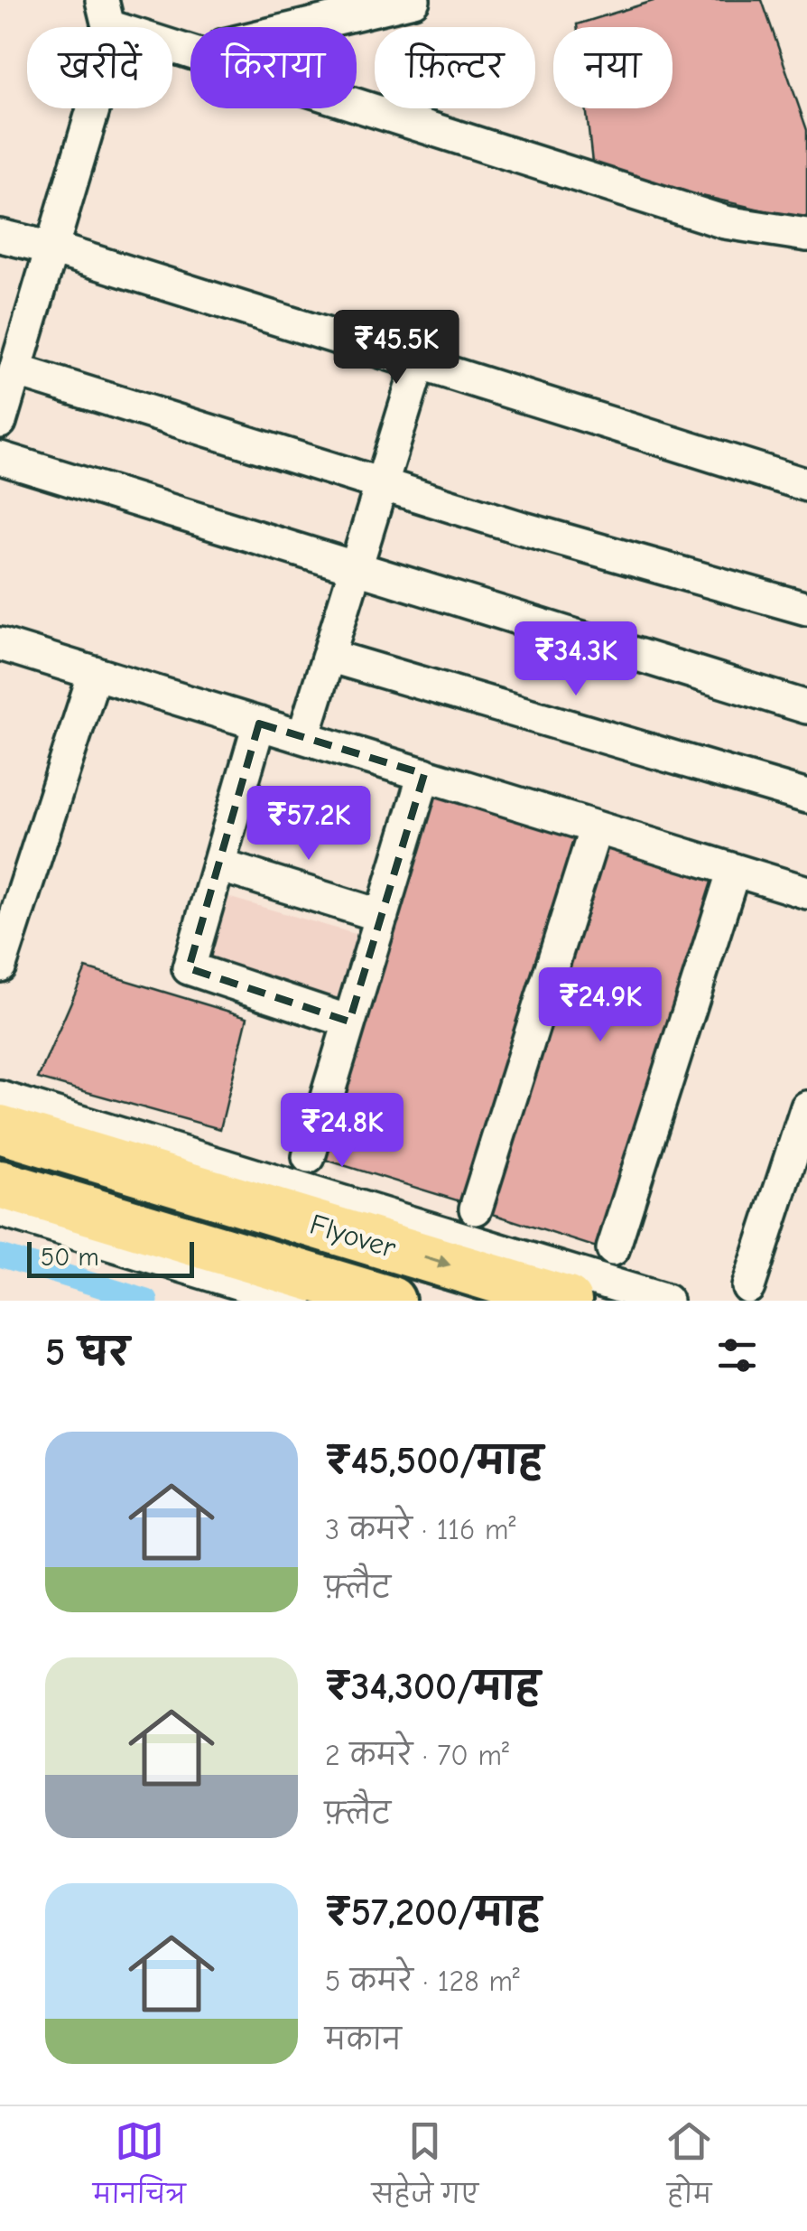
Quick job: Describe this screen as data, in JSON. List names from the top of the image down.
{
  "streets": {
    "highway": ["Flyover"]
  },
  "scale_bar": "50 m",
  "page": {
    "chip": [
      "खरीदें",
      "किराया",
      "फ़िल्टर",
      "नया"
    ],
    "price": [
      "₹45.5K",
      "₹34.3K",
      "₹57.2K",
      "₹24.9K",
      "₹24.8K"
    ],
    "scale": "50 m",
    "heading": "5 घर",
    "list": [
      {
        "name": "₹45,500/माह",
        "note": "3 कमरे · 116 m² · फ़्लैट"
      },
      {
        "name": "₹34,300/माह",
        "note": "2 कमरे · 70 m² · फ़्लैट"
      },
      {
        "name": "₹57,200/माह",
        "note": "5 कमरे · 128 m² · मकान"
      }
    ],
    "tabs": ["मानचित्र", "सहेजे गए", "होम"]
  }
}
